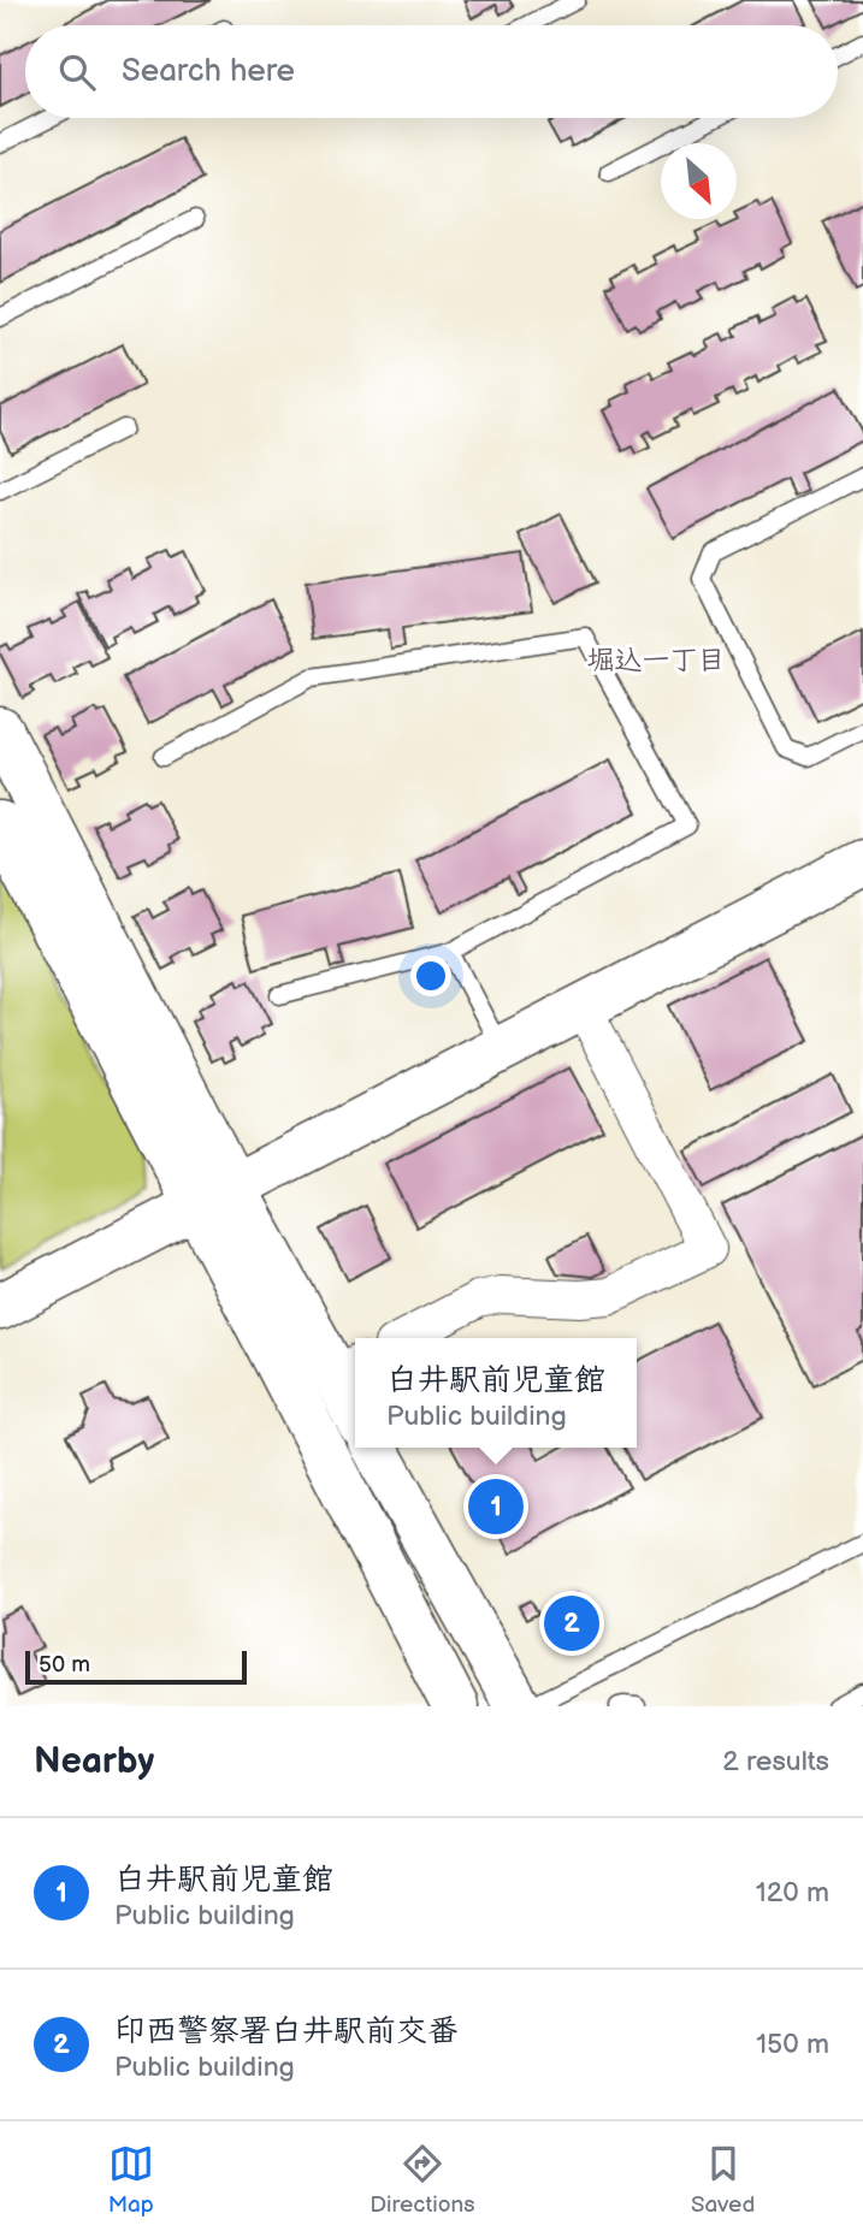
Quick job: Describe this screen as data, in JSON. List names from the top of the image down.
{
  "districts": ["堀込一丁目"],
  "scale_bar": "50 m",
  "north": "bottom right",
  "page": {
    "search": "Search here",
    "popup": ["白井駅前児童館", "Public building"],
    "pins": ["1", "2"],
    "scale": "50 m",
    "heading": ["Nearby", "2 results"],
    "list": [
      {
        "mark": "1",
        "name": "白井駅前児童館",
        "note": "Public building",
        "value": "120 m"
      },
      {
        "mark": "2",
        "name": "印西警察署白井駅前交番",
        "note": "Public building",
        "value": "150 m"
      }
    ],
    "nav": ["Map", "Directions", "Saved"]
  }
}
